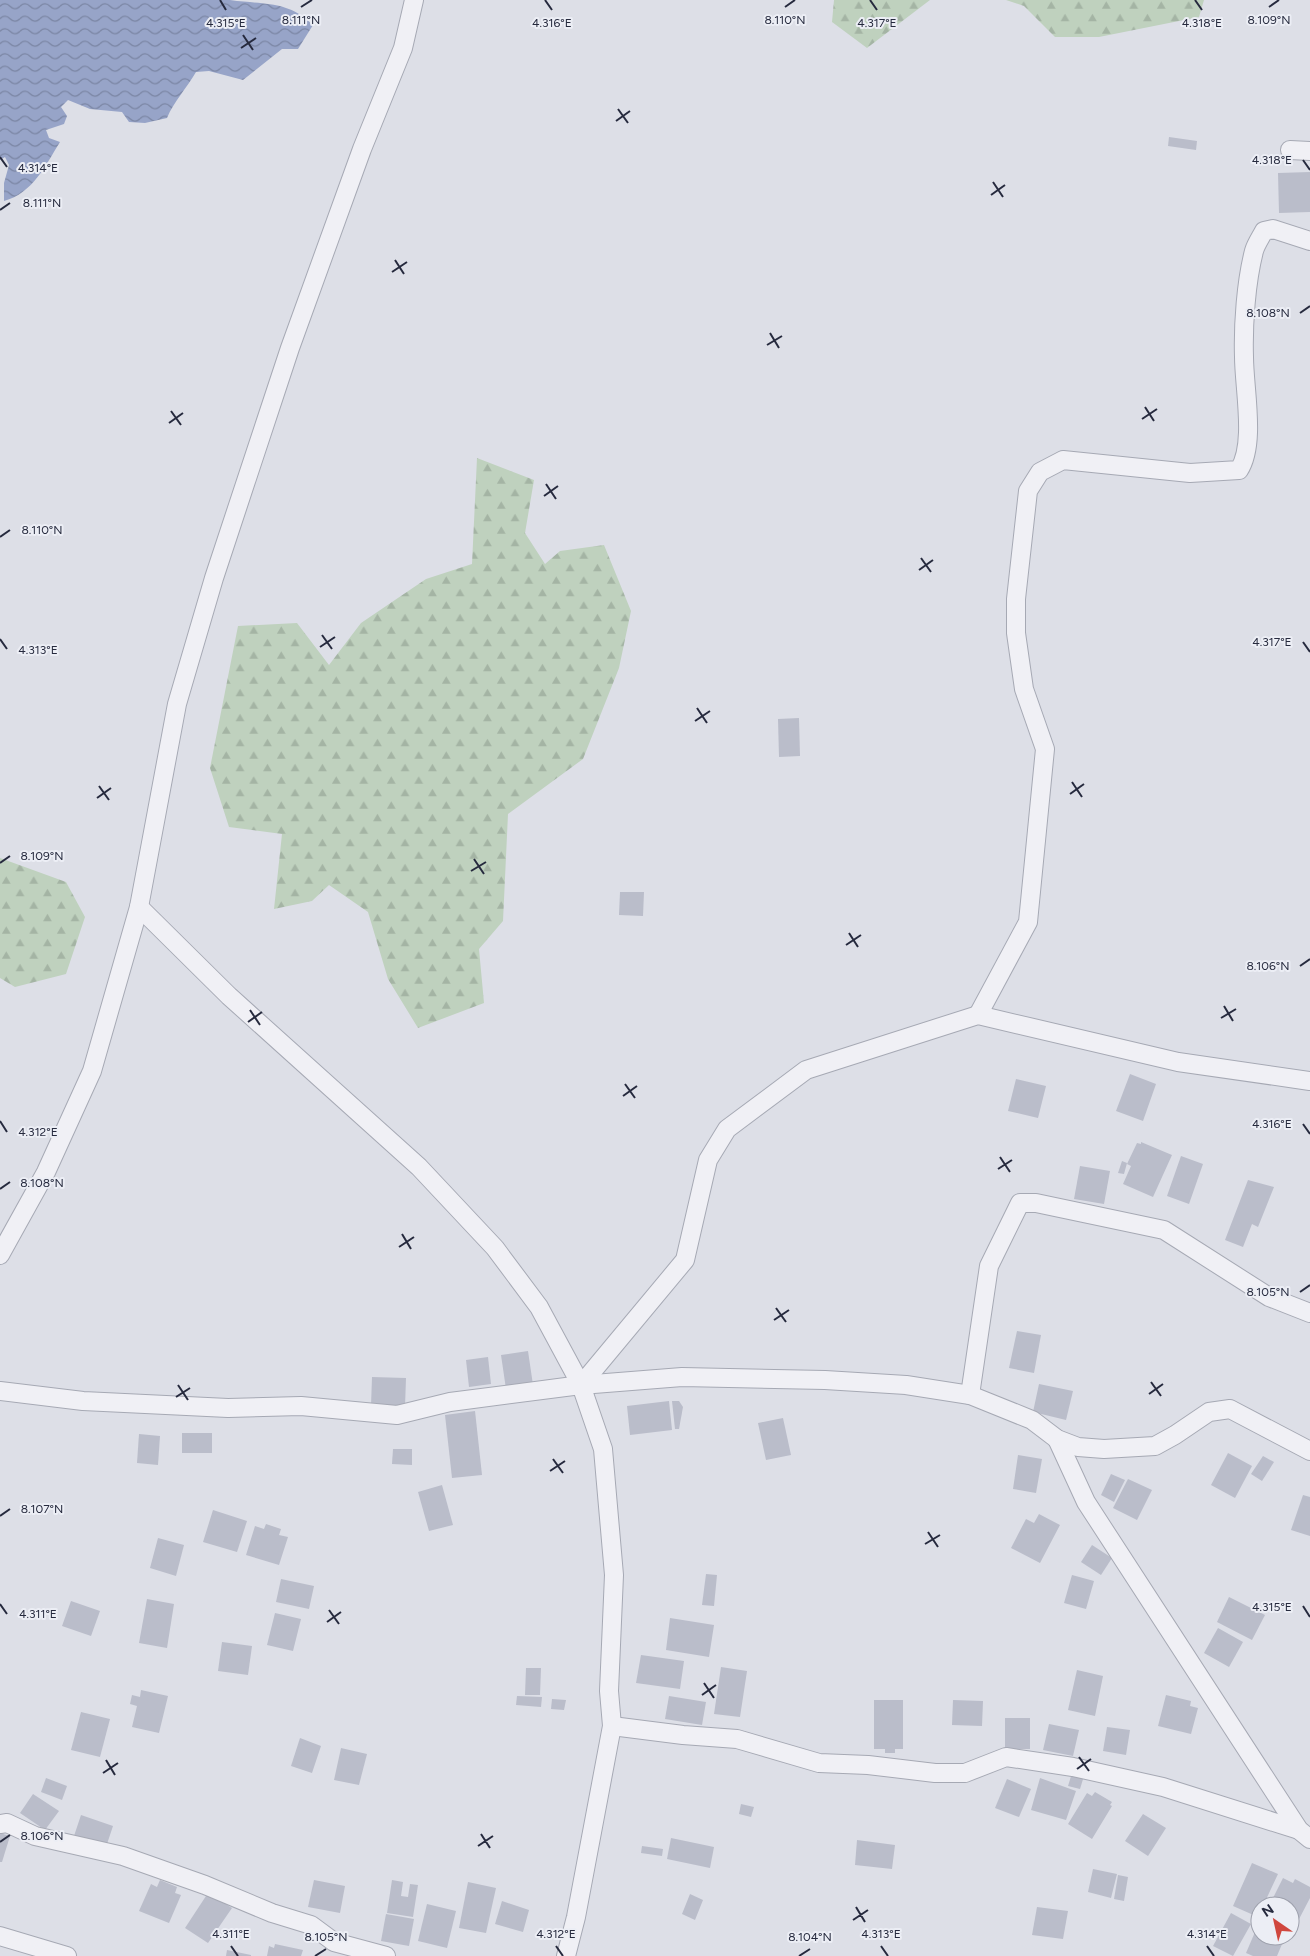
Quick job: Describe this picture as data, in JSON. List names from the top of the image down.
{
  "north": "top left",
  "coordinates": [
    "8.111°N",
    "8.110°N",
    "8.109°N",
    "4.315°E",
    "4.316°E",
    "4.317°E",
    "4.318°E",
    "4.314°E",
    "8.108°N",
    "4.313°E",
    "8.106°N",
    "4.312°E",
    "8.105°N",
    "8.107°N",
    "4.311°E",
    "8.104°N"
  ]
}
